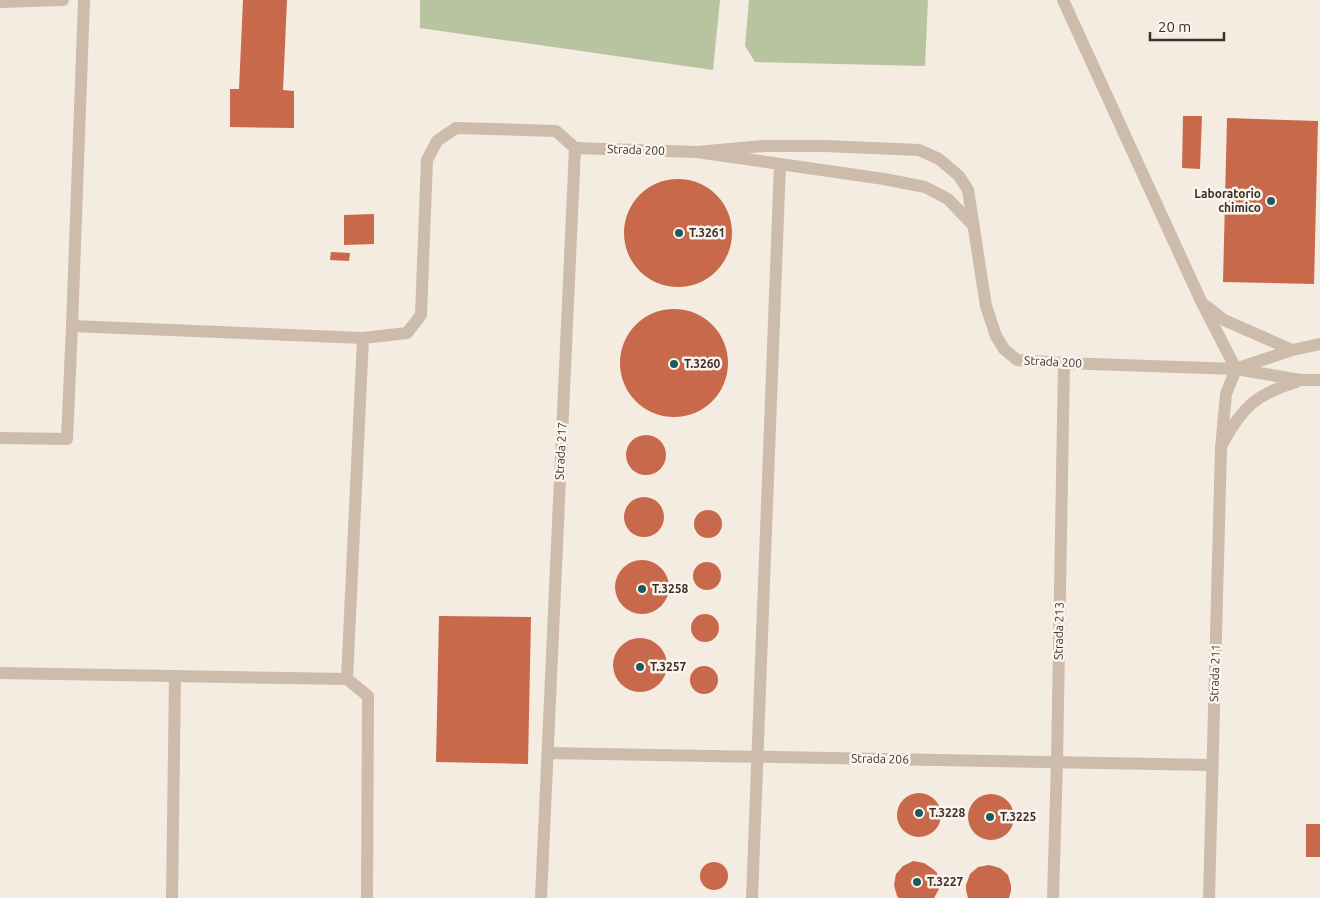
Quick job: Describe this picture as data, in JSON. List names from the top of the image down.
{
  "streets": {
    "lane": [
      "Strada 200",
      "Strada 217",
      "Strada 213",
      "Strada 211",
      "Strada 206"
    ]
  },
  "crossings": [
    ["Strada 200", "Strada 217"],
    ["Strada 200", "Strada 213"],
    ["Strada 200", "Strada 211"],
    ["Strada 217", "Strada 206"],
    ["Strada 213", "Strada 206"],
    ["Strada 211", "Strada 206"]
  ],
  "places": [
    "Laboratorio chimico",
    "T.3261",
    "T.3260",
    "T.3258",
    "T.3257",
    "T.3228",
    "T.3225",
    "T.3227"
  ],
  "scale_bar": "20 m"
}
